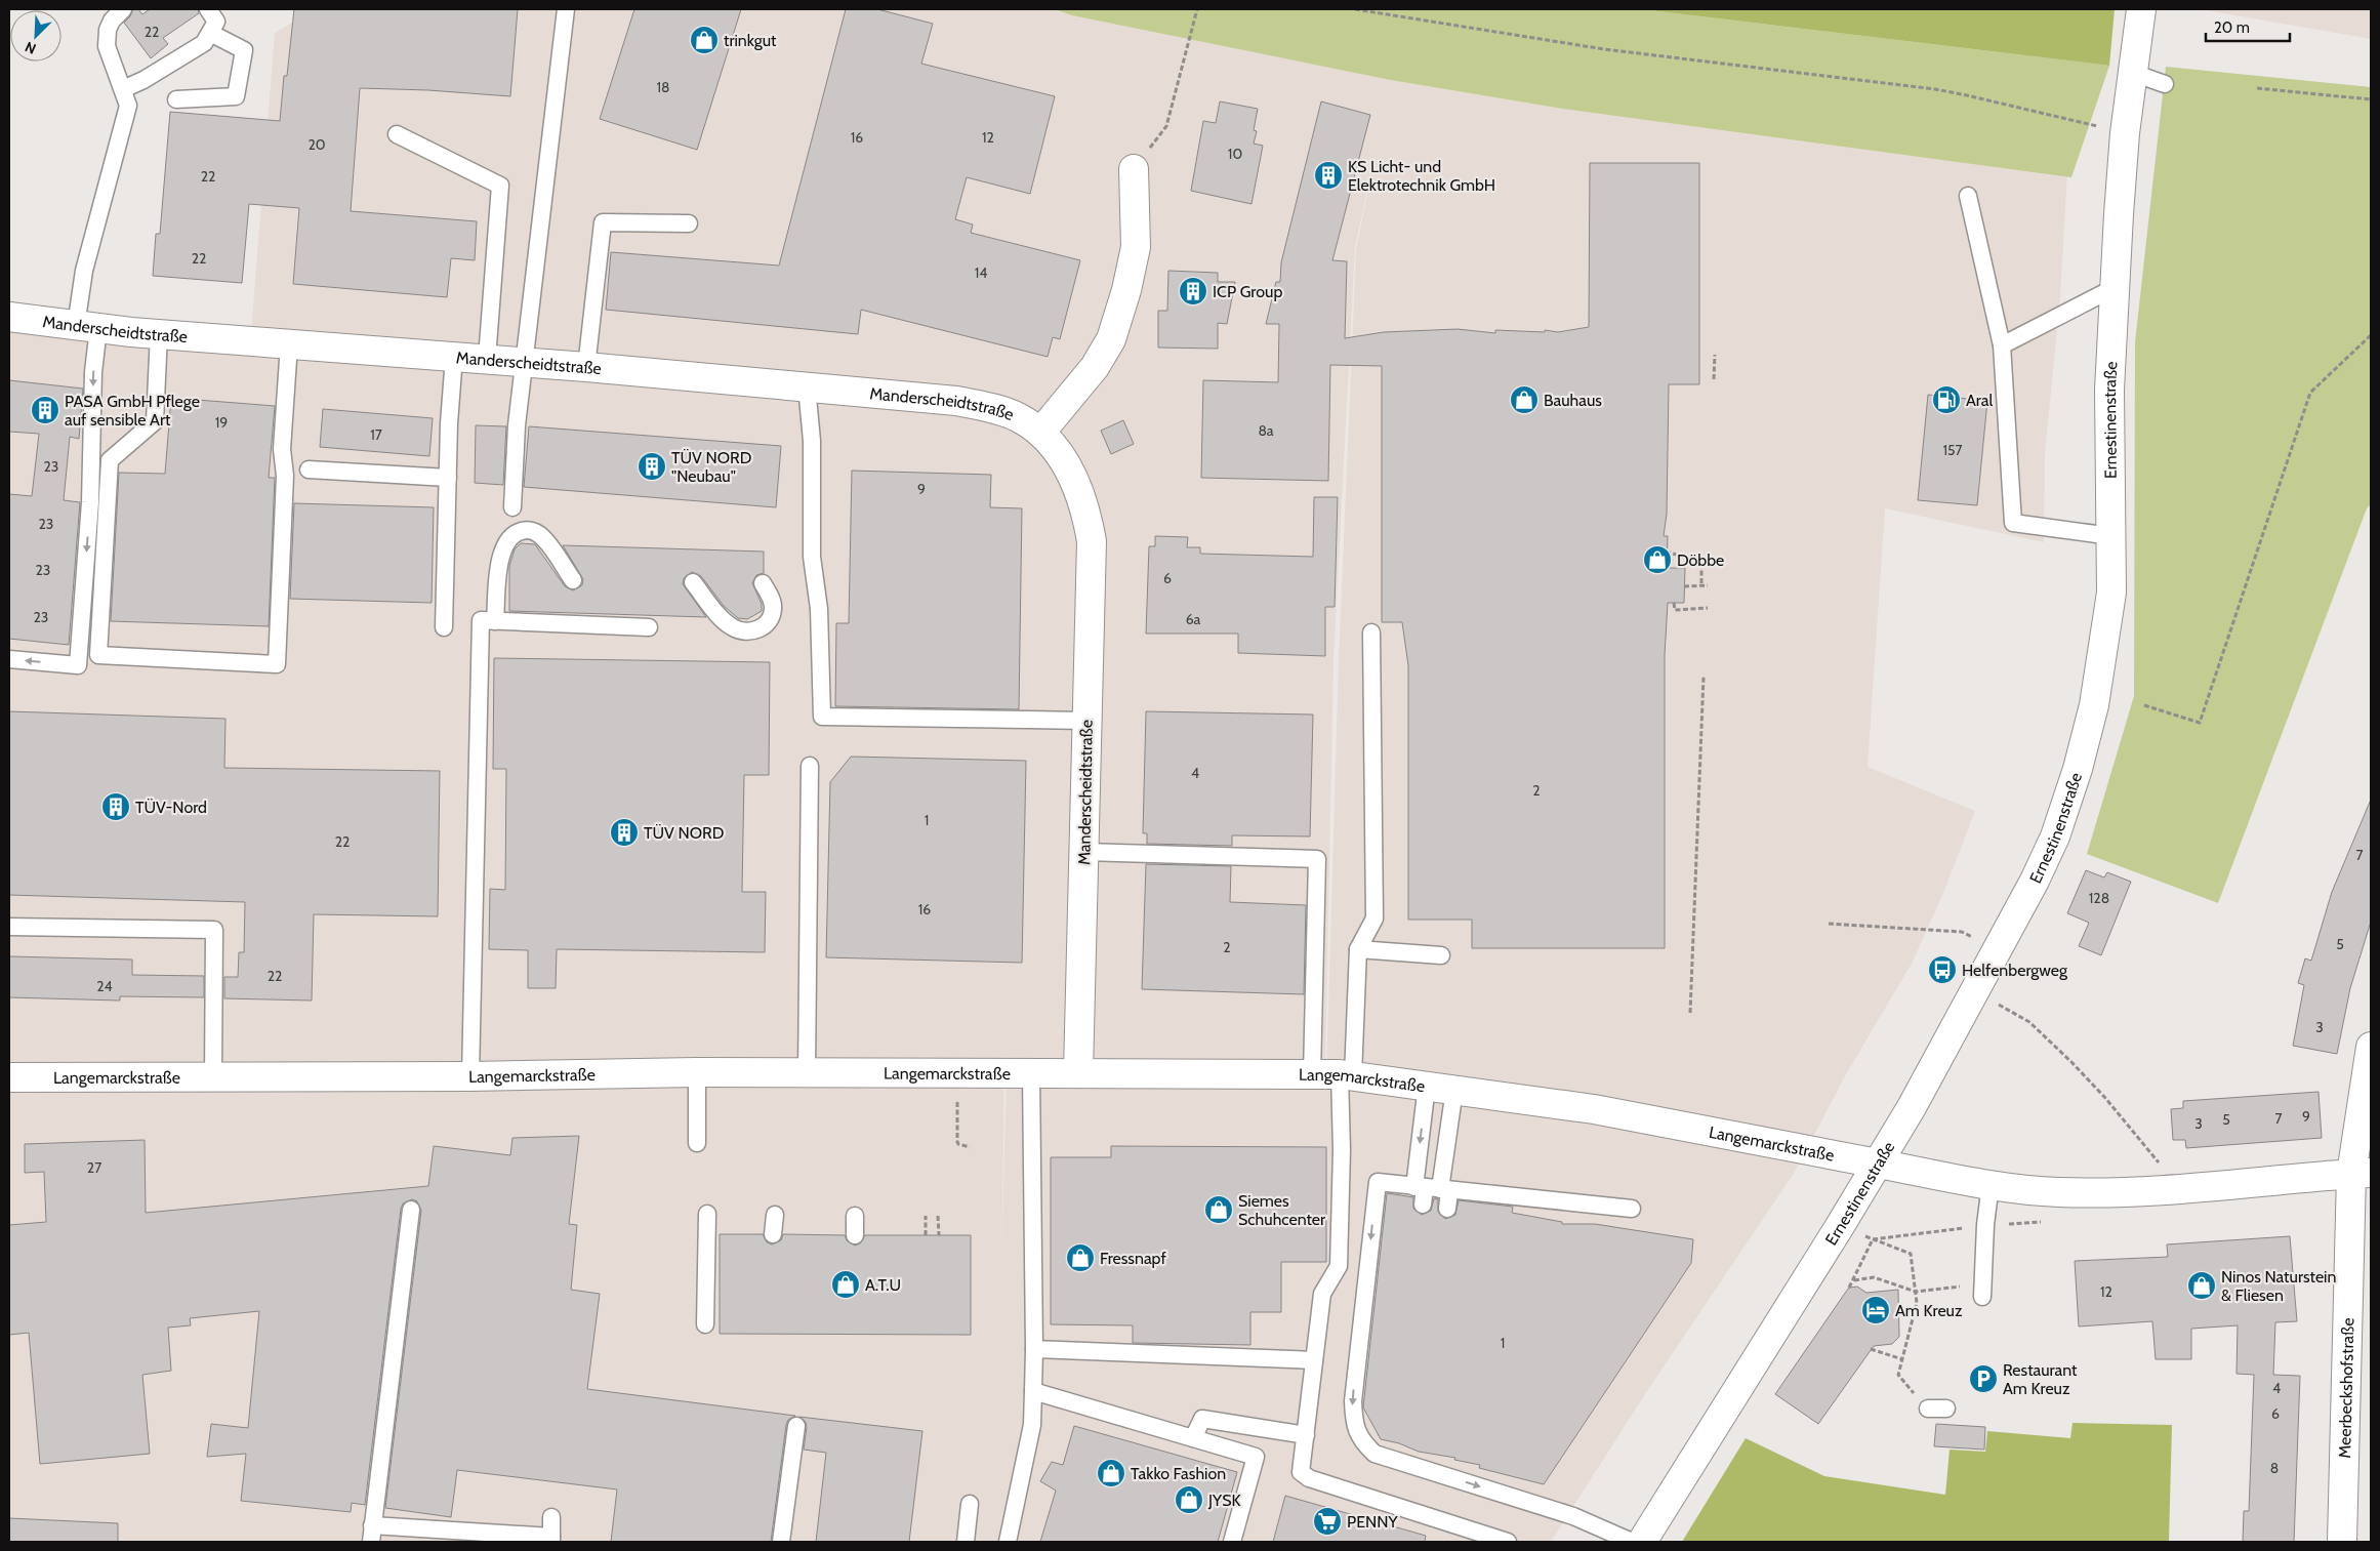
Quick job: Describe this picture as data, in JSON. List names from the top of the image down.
{
  "streets": {
    "street": [
      "Manderscheidtstraße",
      "Ernestinenstraße",
      "Langemarckstraße",
      "Meerbeckshofstraße"
    ]
  },
  "crossings": [
    ["Manderscheidtstraße", "Langemarckstraße"],
    ["Ernestinenstraße", "Langemarckstraße"]
  ],
  "places": {
    "shop": [
      "trinkgut",
      "Bauhaus",
      "Döbbe",
      "Siemes Schuhcenter",
      "Fressnapf",
      "A.T.U",
      "Ninos Naturstein & Fliesen",
      "Takko Fashion",
      "JYSK"
    ],
    "building": [
      "KS Licht- und Elektrotechnik GmbH",
      "ICP Group",
      "PASA GmbH Pflege auf sensible Art",
      "TÜV NORD \"Neubau\"",
      "TÜV-Nord",
      "TÜV NORD"
    ],
    "fuel station": ["Aral"],
    "bus stop": ["Helfenbergweg"],
    "hotel": ["Am Kreuz"],
    "parking": ["Restaurant Am Kreuz"],
    "supermarket": ["PENNY"]
  },
  "house_numbers": [
    "22",
    "18",
    "16",
    "12",
    "20",
    "10",
    "22",
    "22",
    "14",
    "19",
    "8a",
    "17",
    "157",
    "23",
    "9",
    "23",
    "23",
    "6",
    "23",
    "6a",
    "4",
    "2",
    "1",
    "22",
    "7",
    "128",
    "16",
    "5",
    "2",
    "22",
    "24",
    "3",
    "9",
    "7",
    "5",
    "3",
    "27",
    "12",
    "1",
    "4",
    "6",
    "8"
  ],
  "scale_bar": "20 m",
  "north": "bottom left"
}
